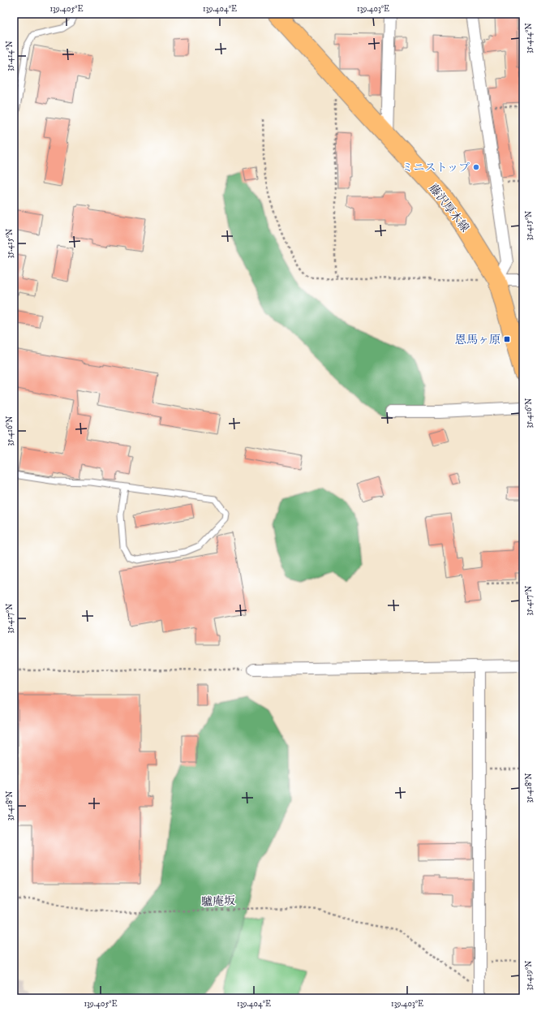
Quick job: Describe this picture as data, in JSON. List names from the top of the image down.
{
  "streets": {
    "main road": ["藤沢厚木線"],
    "path": ["驢庵坂"]
  },
  "places": {
    "other": ["ミニストップ"],
    "transit": ["恩馬ヶ原"]
  },
  "coordinates": [
    "139.405°E",
    "139.404°E",
    "139.403°E",
    "35.414°N",
    "35.415°N",
    "35.416°N",
    "35.417°N",
    "35.418°N",
    "35.419°N"
  ]
}
